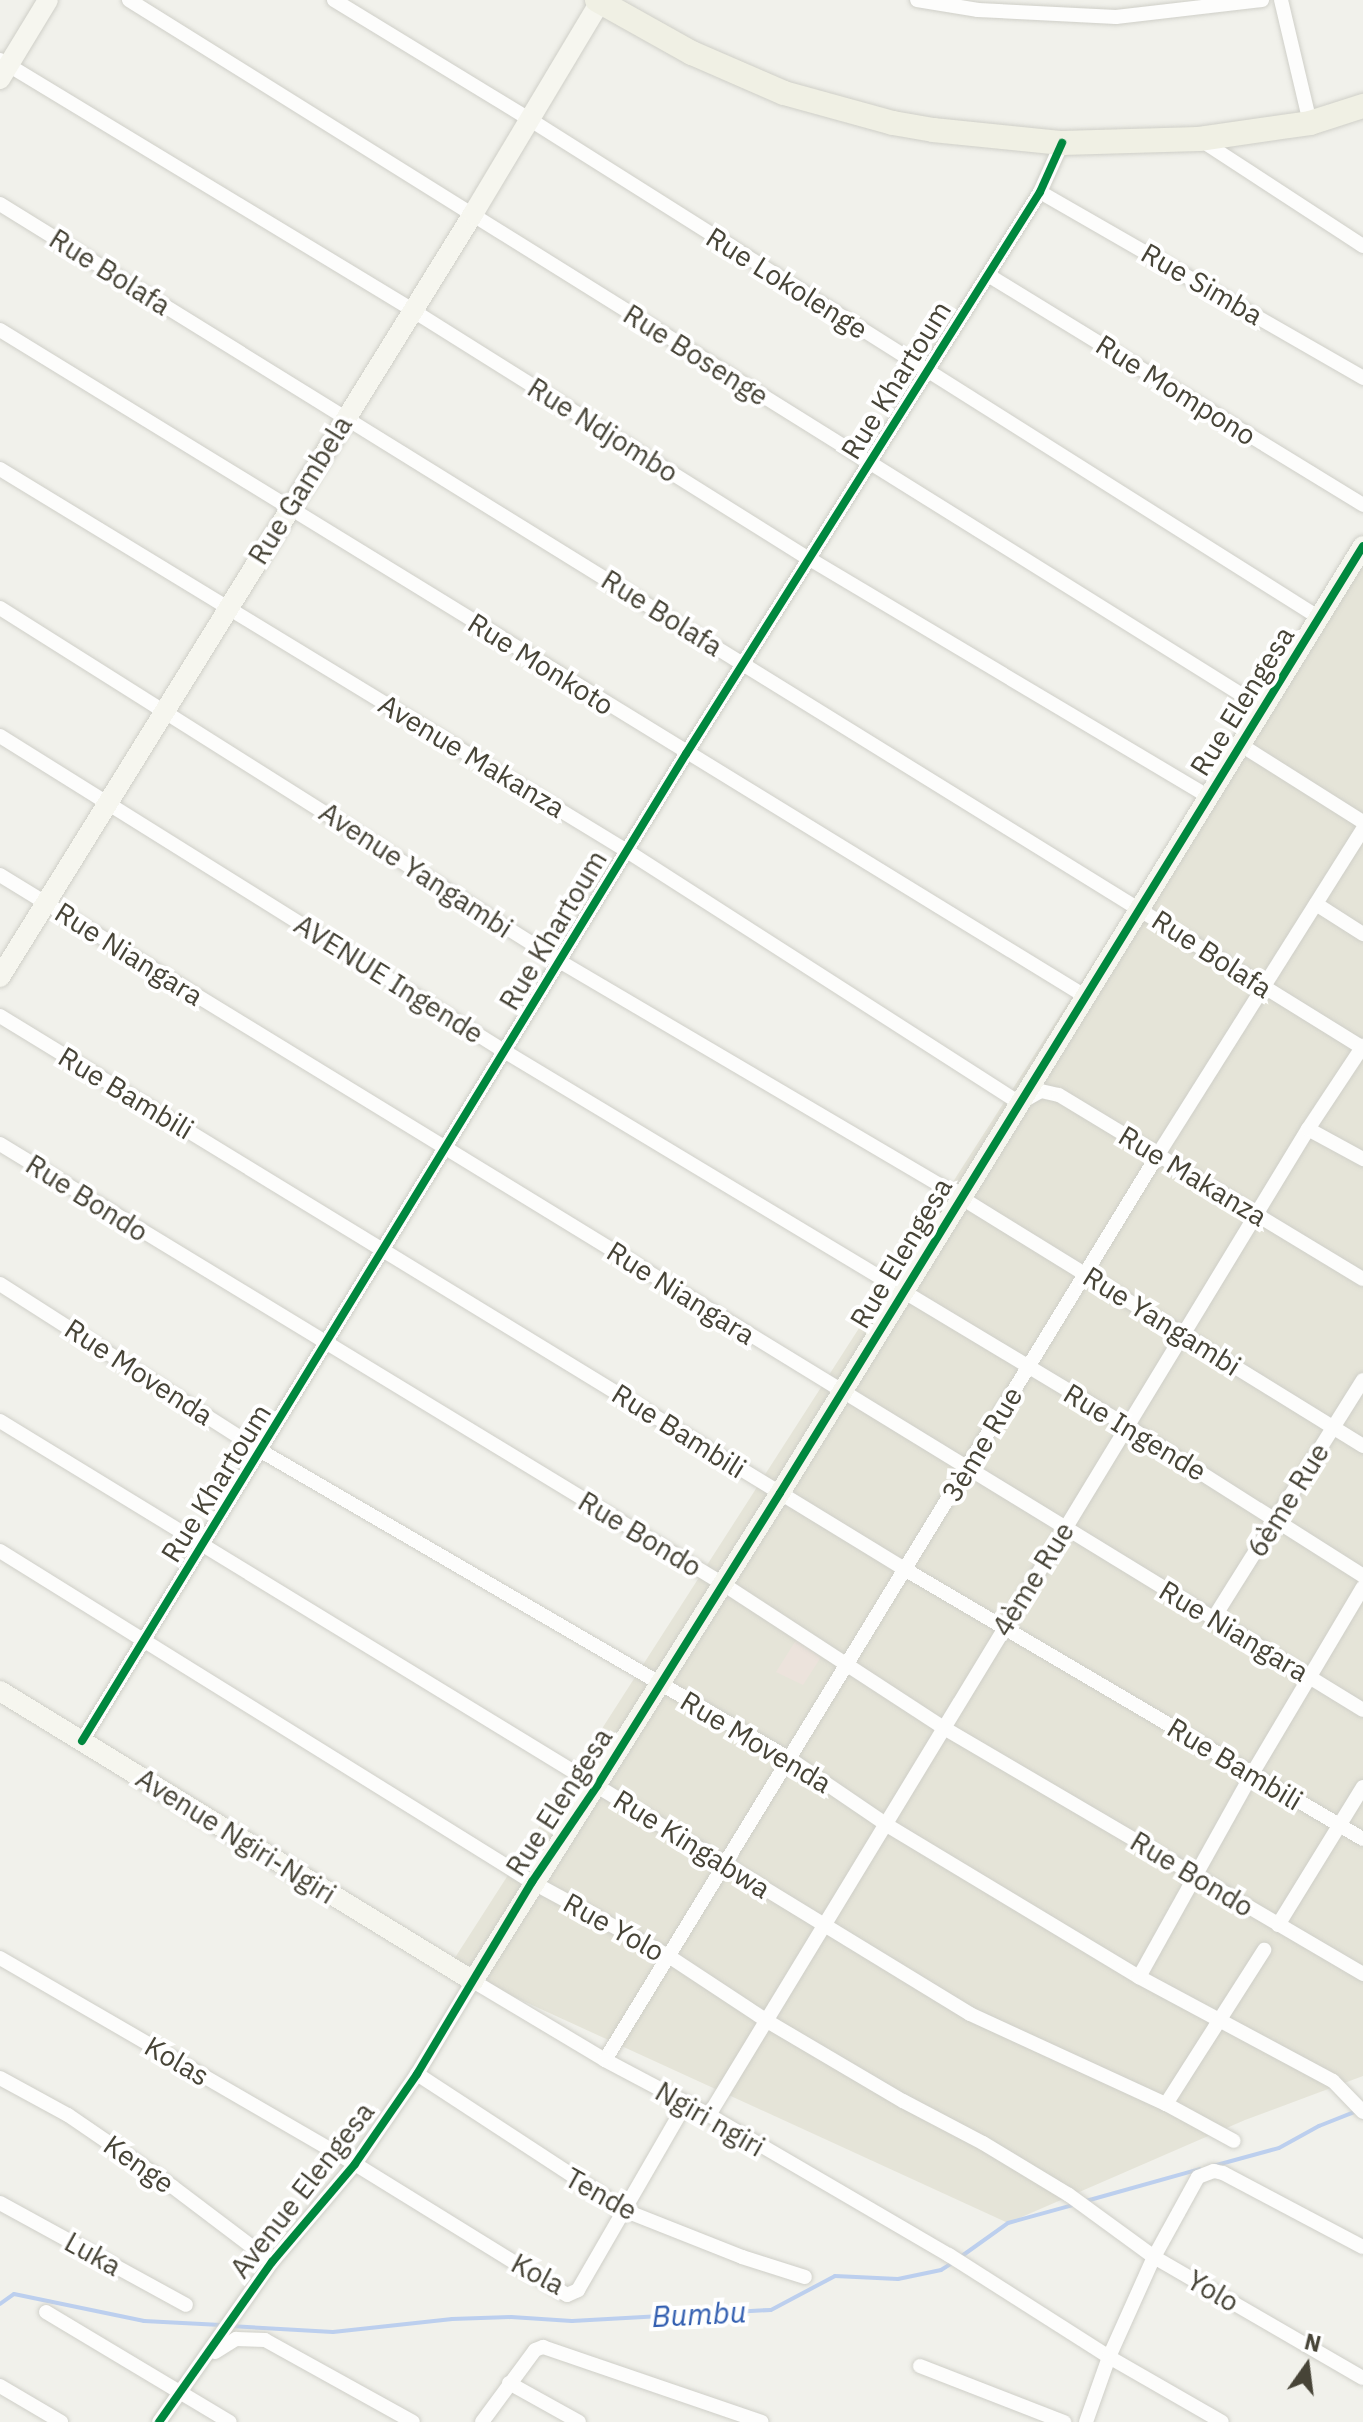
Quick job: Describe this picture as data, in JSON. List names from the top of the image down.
{
  "streets": {
    "street": [
      "Rue Bolafa",
      "Rue Lokolenge",
      "Rue Simba",
      "Rue Bosenge",
      "Rue Khartoum",
      "Rue Mompono",
      "Rue Ndjombo",
      "Rue Gambela",
      "Rue Monkoto",
      "Rue Elengesa",
      "Avenue Makanza",
      "Avenue Yangambi",
      "Rue Niangara",
      "AVENUE Ingende",
      "Rue Bambili",
      "Rue Makanza",
      "Rue Bondo",
      "Rue Yangambi",
      "Rue Movenda",
      "Rue Ingende",
      "3ème Rue",
      "6ème Rue",
      "4ème Rue",
      "Avenue Ngiri-Ngiri",
      "Rue Kingabwa",
      "Rue Yolo",
      "Kolas",
      "Ngiri ngiri",
      "Kenge",
      "Avenue Elengesa",
      "Tende",
      "Luka",
      "Kola",
      "Yolo"
    ]
  },
  "crossings": [
    ["Rue Bolafa", "Rue Khartoum"],
    ["Rue Bolafa", "Rue Gambela"],
    ["Rue Bolafa", "Rue Elengesa"],
    ["Rue Bolafa", "3ème Rue"],
    ["Rue Bolafa", "4ème Rue"],
    ["Rue Lokolenge", "Rue Khartoum"],
    ["Rue Lokolenge", "Rue Gambela"],
    ["Rue Lokolenge", "Rue Elengesa"],
    ["Rue Simba", "Rue Khartoum"],
    ["Rue Bosenge", "Rue Khartoum"],
    ["Rue Bosenge", "Rue Gambela"],
    ["Rue Bosenge", "Rue Elengesa"],
    ["Rue Khartoum", "Rue Mompono"],
    ["Rue Khartoum", "Rue Ndjombo"],
    ["Rue Khartoum", "Rue Monkoto"],
    ["Rue Khartoum", "Avenue Makanza"],
    ["Rue Khartoum", "Avenue Yangambi"],
    ["Rue Khartoum", "Rue Niangara"],
    ["Rue Khartoum", "AVENUE Ingende"],
    ["Rue Khartoum", "Rue Bambili"],
    ["Rue Khartoum", "Rue Bondo"],
    ["Rue Khartoum", "Rue Movenda"],
    ["Rue Khartoum", "Avenue Ngiri-Ngiri"],
    ["Rue Khartoum", "Rue Kingabwa"],
    ["Rue Khartoum", "Rue Yolo"],
    ["Rue Ndjombo", "Rue Gambela"],
    ["Rue Ndjombo", "Rue Elengesa"],
    ["Rue Gambela", "Rue Monkoto"],
    ["Rue Gambela", "Avenue Makanza"],
    ["Rue Gambela", "Avenue Yangambi"],
    ["Rue Gambela", "Rue Niangara"],
    ["Rue Gambela", "AVENUE Ingende"],
    ["Rue Monkoto", "Rue Elengesa"],
    ["Rue Elengesa", "Avenue Makanza"],
    ["Rue Elengesa", "Avenue Yangambi"],
    ["Rue Elengesa", "Rue Niangara"],
    ["Rue Elengesa", "AVENUE Ingende"],
    ["Rue Elengesa", "Rue Bambili"],
    ["Rue Elengesa", "Rue Makanza"],
    ["Rue Elengesa", "Rue Bondo"],
    ["Rue Elengesa", "Rue Yangambi"],
    ["Rue Elengesa", "Rue Movenda"],
    ["Rue Elengesa", "Rue Ingende"],
    ["Rue Elengesa", "Avenue Ngiri-Ngiri"],
    ["Rue Elengesa", "Rue Kingabwa"],
    ["Rue Elengesa", "Rue Yolo"],
    ["Rue Elengesa", "Ngiri ngiri"],
    ["Rue Elengesa", "Avenue Elengesa"],
    ["Avenue Makanza", "Rue Makanza"],
    ["Avenue Yangambi", "Rue Yangambi"],
    ["Rue Niangara", "3ème Rue"],
    ["Rue Niangara", "6ème Rue"],
    ["Rue Niangara", "4ème Rue"],
    ["AVENUE Ingende", "Rue Ingende"],
    ["Rue Bambili", "3ème Rue"],
    ["Rue Bambili", "4ème Rue"],
    ["Rue Makanza", "3ème Rue"],
    ["Rue Makanza", "4ème Rue"],
    ["Rue Bondo", "3ème Rue"],
    ["Rue Bondo", "4ème Rue"],
    ["Rue Yangambi", "3ème Rue"],
    ["Rue Yangambi", "6ème Rue"],
    ["Rue Yangambi", "4ème Rue"],
    ["Rue Movenda", "3ème Rue"],
    ["Rue Movenda", "4ème Rue"],
    ["Rue Ingende", "3ème Rue"],
    ["Rue Ingende", "6ème Rue"],
    ["Rue Ingende", "4ème Rue"],
    ["3ème Rue", "Rue Kingabwa"],
    ["3ème Rue", "Rue Yolo"],
    ["3ème Rue", "Ngiri ngiri"],
    ["4ème Rue", "Rue Kingabwa"],
    ["4ème Rue", "Rue Yolo"],
    ["4ème Rue", "Ngiri ngiri"],
    ["Avenue Ngiri-Ngiri", "Ngiri ngiri"],
    ["Avenue Ngiri-Ngiri", "Avenue Elengesa"],
    ["Rue Yolo", "Yolo"],
    ["Kolas", "Avenue Elengesa"],
    ["Kolas", "Kola"],
    ["Ngiri ngiri", "Avenue Elengesa"],
    ["Ngiri ngiri", "Kola"],
    ["Kenge", "Avenue Elengesa"],
    ["Avenue Elengesa", "Tende"],
    ["Avenue Elengesa", "Kola"],
    ["Tende", "Kola"]
  ],
  "water": ["Bumbu"],
  "north": "top"
}
